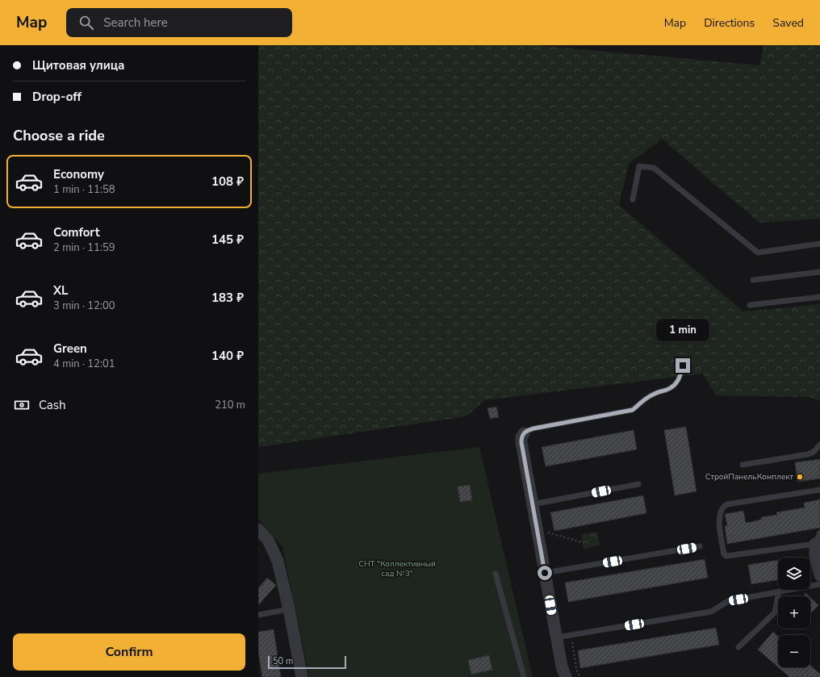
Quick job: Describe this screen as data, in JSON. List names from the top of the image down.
{
  "parks": ["СНТ \"Коллективный сад №3\""],
  "places": ["СтройПанельКомплект"],
  "scale_bar": "50 m",
  "page": {
    "header": "Map",
    "search": "Search here",
    "nav": ["Map", "Directions", "Saved"],
    "banner": ["Щитовая улица", "Drop-off"],
    "heading": "Choose a ride",
    "list": [
      {
        "name": "Economy",
        "note": "1 min · 11:58",
        "value": "108 ₽"
      },
      {
        "name": "Comfort",
        "note": "2 min · 11:59",
        "value": "145 ₽"
      },
      {
        "name": "XL",
        "note": "3 min · 12:00",
        "value": "183 ₽"
      },
      {
        "name": "Green",
        "note": "4 min · 12:01",
        "value": "140 ₽"
      }
    ],
    "bubble": "1 min",
    "pay": ["Cash", "210 m"],
    "map_buttons": ["+", "−"],
    "buttons": "Confirm",
    "scale": "50 m"
  }
}
